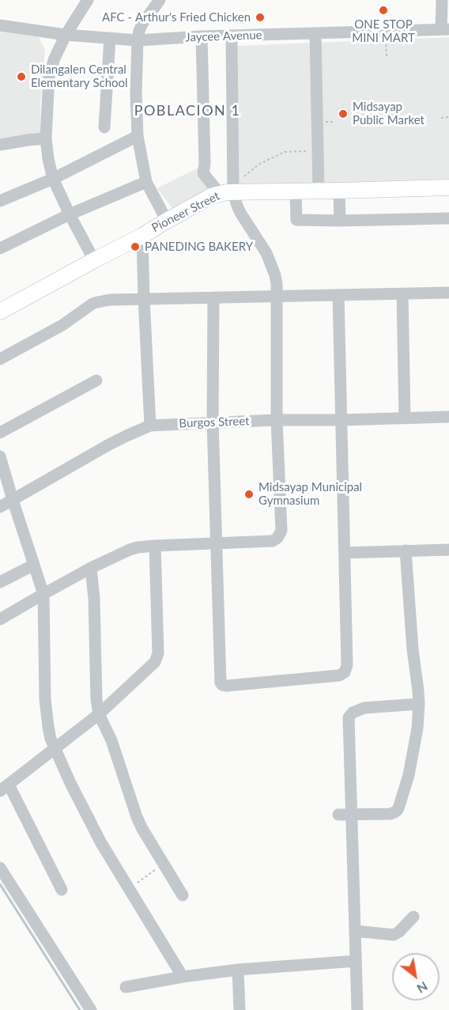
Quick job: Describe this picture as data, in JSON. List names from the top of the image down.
{
  "streets": {
    "main road": ["Pioneer Street"],
    "street": ["Jaycee Avenue", "Burgos Street"]
  },
  "districts": ["POBLACION 1"],
  "places": [
    "ONE STOP MINI MART",
    "AFC - Arthur's Fried Chicken",
    "Dilangalen Central Elementary School",
    "Midsayap Public Market",
    "PANEDING BAKERY",
    "Midsayap Municipal Gymnasium"
  ],
  "north": "bottom right"
}
